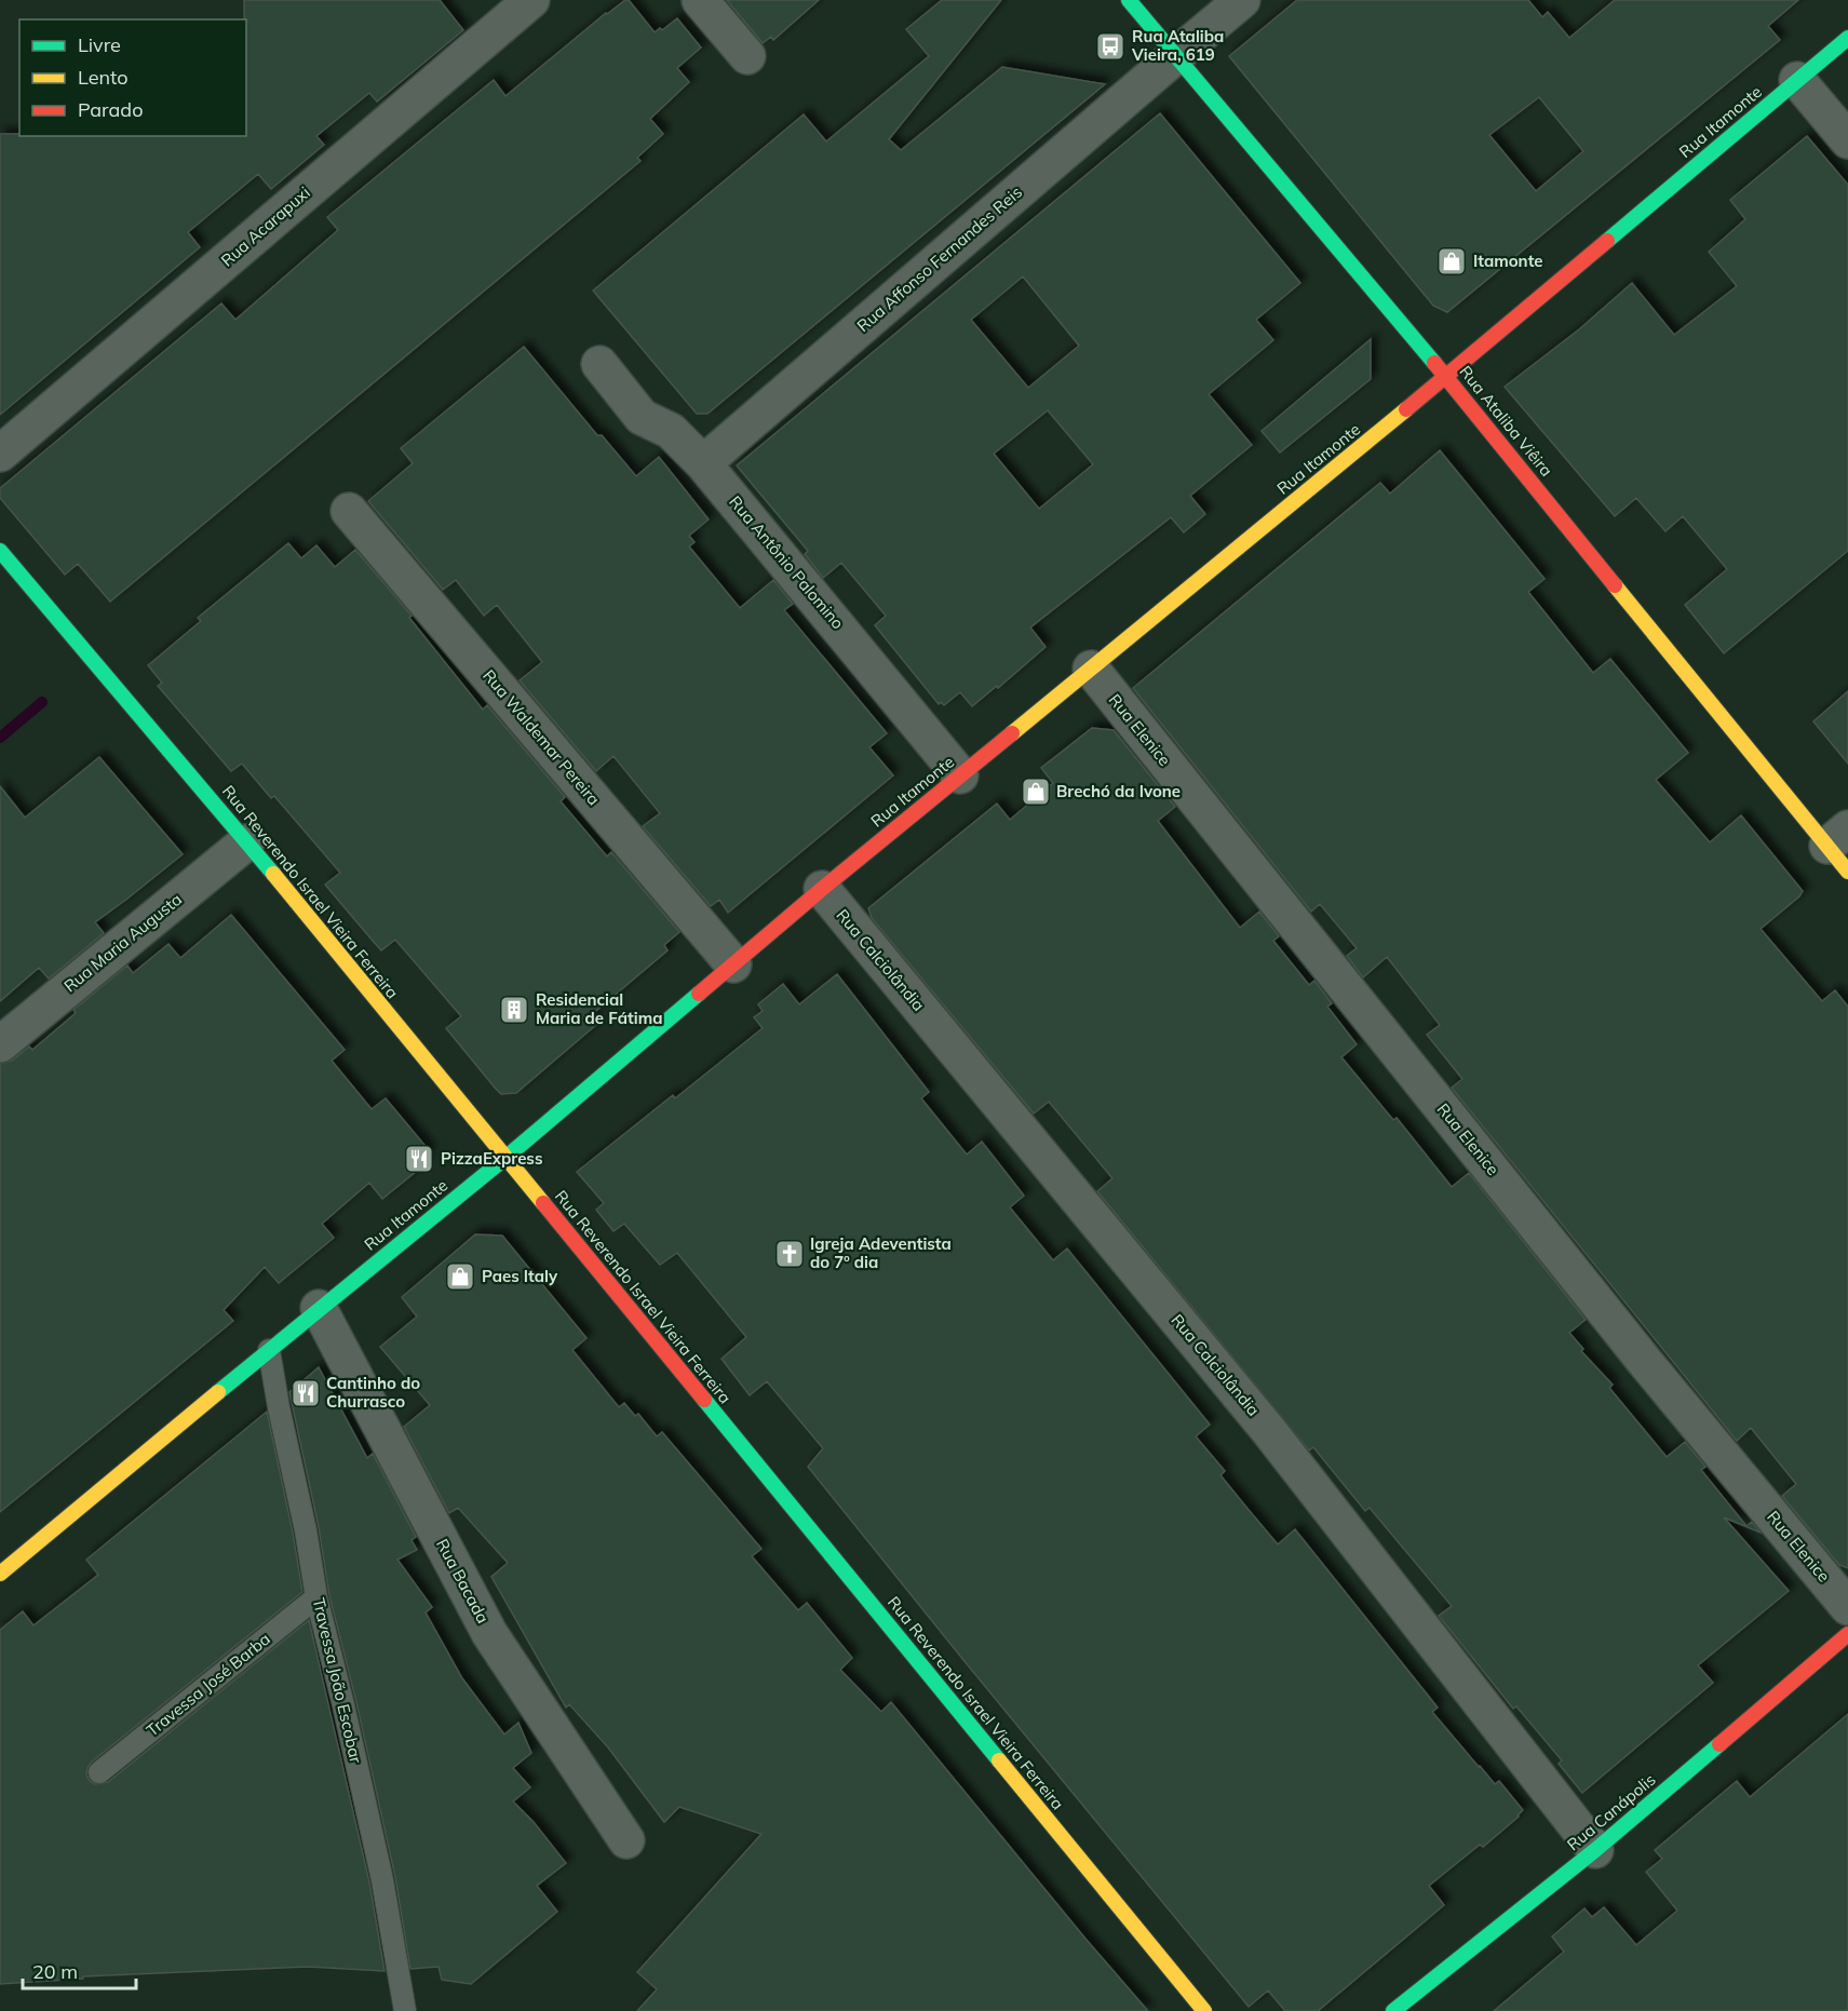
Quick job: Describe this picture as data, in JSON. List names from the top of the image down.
{
  "streets": {
    "street": [
      "Rua Itamonte",
      "Rua Acarapuxi",
      "Rua Affonso Fernandes Reis",
      "Rua Ataliba Viêira",
      "Rua Antônio Palomino",
      "Rua Elenice",
      "Rua Waldemar Pereira",
      "Rua Reverendo Israel Vieira Ferreira",
      "Rua Maria Augusta",
      "Rua Calciolândia",
      "Rua Bacada",
      "Rua Canápolis"
    ],
    "lane": ["Travessa João Escobar", "Travessa José Barba"]
  },
  "crossings": [
    ["Rua Itamonte", "Rua Ataliba Viêira"],
    ["Rua Itamonte", "Rua Antônio Palomino"],
    ["Rua Itamonte", "Rua Elenice"],
    ["Rua Itamonte", "Rua Waldemar Pereira"],
    ["Rua Itamonte", "Rua Reverendo Israel Vieira Ferreira"],
    ["Rua Itamonte", "Rua Calciolândia"],
    ["Rua Itamonte", "Rua Bacada"],
    ["Rua Itamonte", "Travessa João Escobar"],
    ["Rua Affonso Fernandes Reis", "Rua Ataliba Viêira"],
    ["Rua Affonso Fernandes Reis", "Rua Antônio Palomino"],
    ["Rua Reverendo Israel Vieira Ferreira", "Rua Maria Augusta"],
    ["Rua Calciolândia", "Rua Canápolis"],
    ["Travessa João Escobar", "Travessa José Barba"]
  ],
  "places": {
    "bus stop": ["Rua Ataliba Vieira, 619"],
    "shop": ["Itamonte", "Brechó da Ivone", "Paes Italy"],
    "building": ["Residencial Maria de Fátima"],
    "restaurant": ["PizzaExpress", "Cantinho do Churrasco"],
    "church": ["Igreja Adeventista do 7º dia"]
  },
  "legend": ["Livre", "Lento", "Parado"],
  "scale_bar": "20 m"
}
